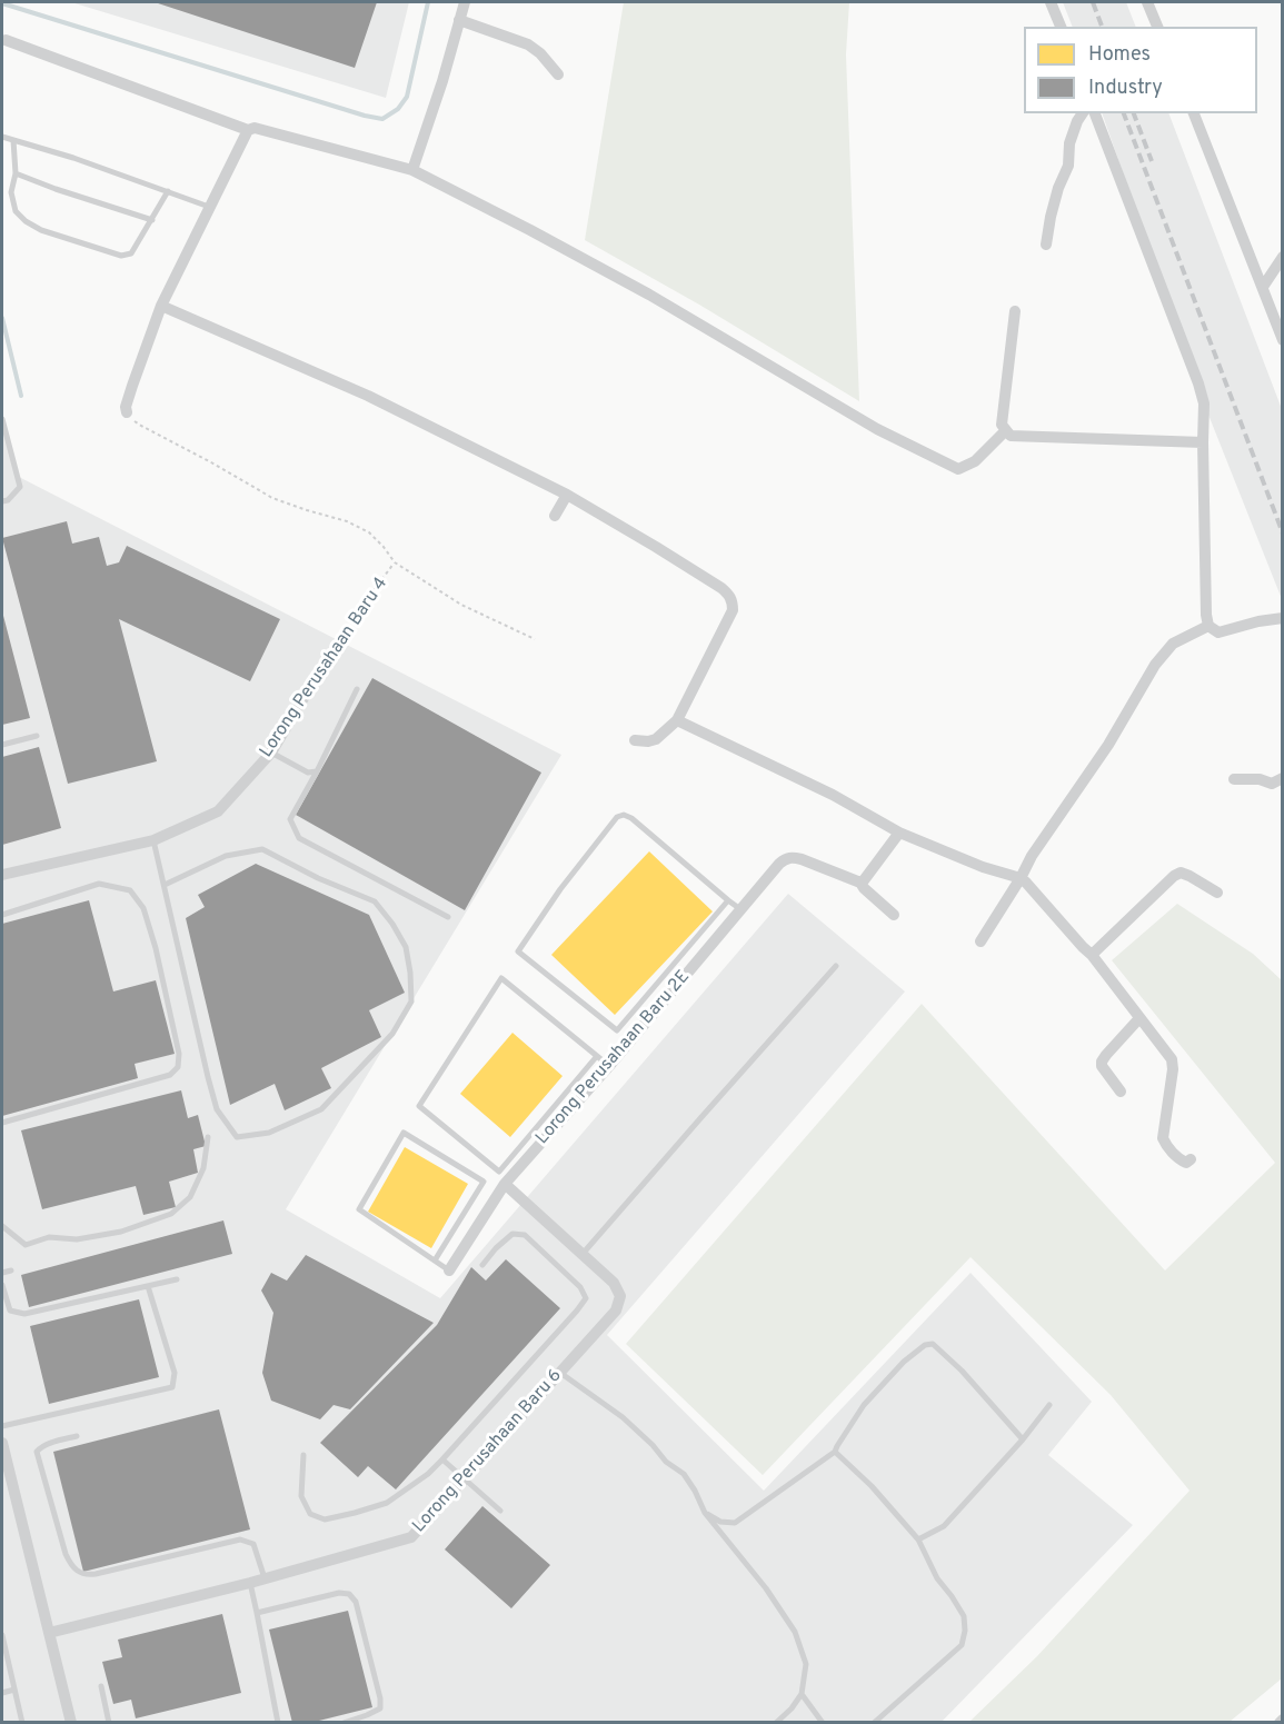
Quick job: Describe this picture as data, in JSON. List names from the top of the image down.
{
  "streets": {
    "street": ["Lorong Perusahaan Baru 4", "Lorong Perusahaan Baru 2E", "Lorong Perusahaan Baru 6"]
  },
  "crossings": [
    ["Lorong Perusahaan Baru 2E", "Lorong Perusahaan Baru 6"]
  ],
  "legend": ["Homes", "Industry"]
}
